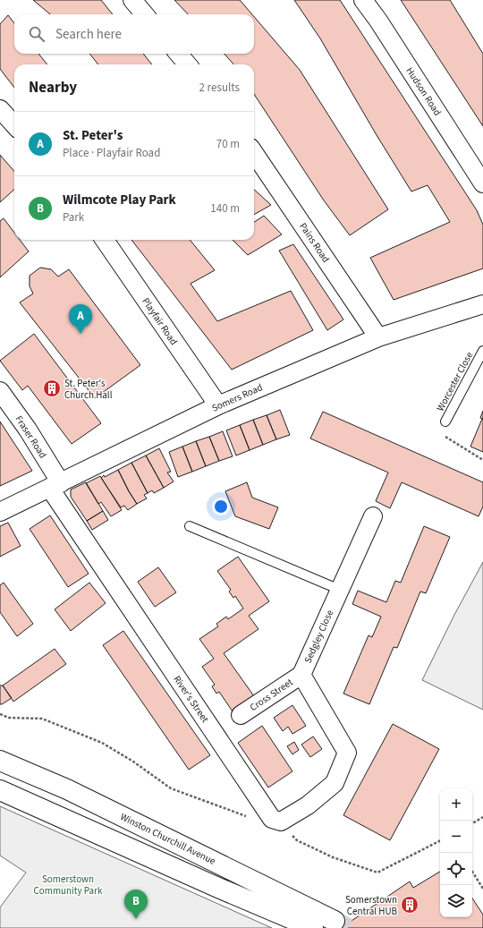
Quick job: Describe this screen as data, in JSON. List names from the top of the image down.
{
  "streets": {
    "main road": ["Winston Churchill Avenue"],
    "street": [
      "Hudson Road",
      "Pains Road",
      "Playfair Road",
      "Somers Road",
      "Fraser Road",
      "Sedgley Close",
      "Cross Street",
      "River's Street"
    ],
    "lane": ["Worcester Close"]
  },
  "crossings": [
    ["Pains Road", "Somers Road"],
    ["Playfair Road", "Somers Road"],
    ["Somers Road", "Fraser Road"],
    ["Somers Road", "River's Street"],
    ["Fraser Road", "River's Street"],
    ["Sedgley Close", "Cross Street"],
    ["Sedgley Close", "River's Street"]
  ],
  "parks": ["Somerstown Community Park"],
  "places": {
    "building": ["St. Peter's Church Hall", "Somerstown Central HUB"]
  },
  "page": {
    "search": "Search here",
    "heading": ["Nearby", "2 results"],
    "list": [
      {
        "mark": "A",
        "name": "St. Peter's",
        "note": "Place · Playfair Road",
        "value": "70 m"
      },
      {
        "mark": "B",
        "name": "Wilmcote Play Park",
        "note": "Park",
        "value": "140 m"
      }
    ],
    "pins": ["A", "B"],
    "map_buttons": ["+", "−"]
  }
}
